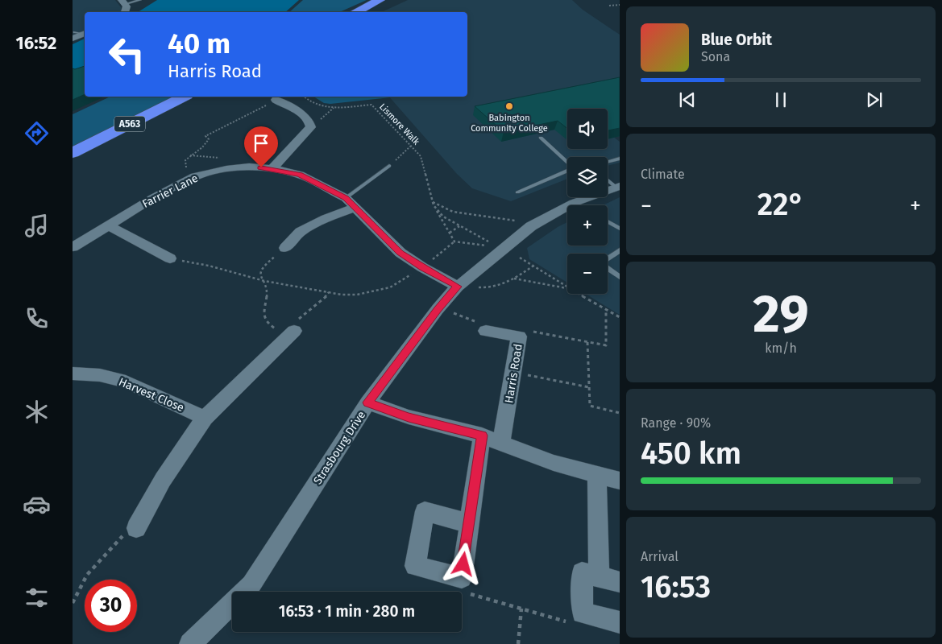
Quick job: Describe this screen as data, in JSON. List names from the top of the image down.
{
  "streets": {
    "highway": ["A563"],
    "street": [
      "Farrier Lane",
      "Harris Road",
      "Harvest Close",
      "Strasbourg Drive"
    ],
    "path": ["Lismore Walk"]
  },
  "crossings": [
    ["Lismore Walk", "Strasbourg Drive"],
    ["Farrier Lane", "Strasbourg Drive"]
  ],
  "places": ["Babington Community College"],
  "page": {
    "tabs": "16:52",
    "turn": ["40 m", "Harris Road"],
    "song": ["Blue Orbit", "Sona"],
    "map_buttons": ["+", "−"],
    "tile": [
      "Climate",
      ["29", "km/h"],
      ["Range · 90%", "450 km"],
      ["Arrival", "16:53"]
    ],
    "heat": ["−", "22°", "+"],
    "limit": "30",
    "trip": "16:53 · 1 min · 280 m"
  }
}
